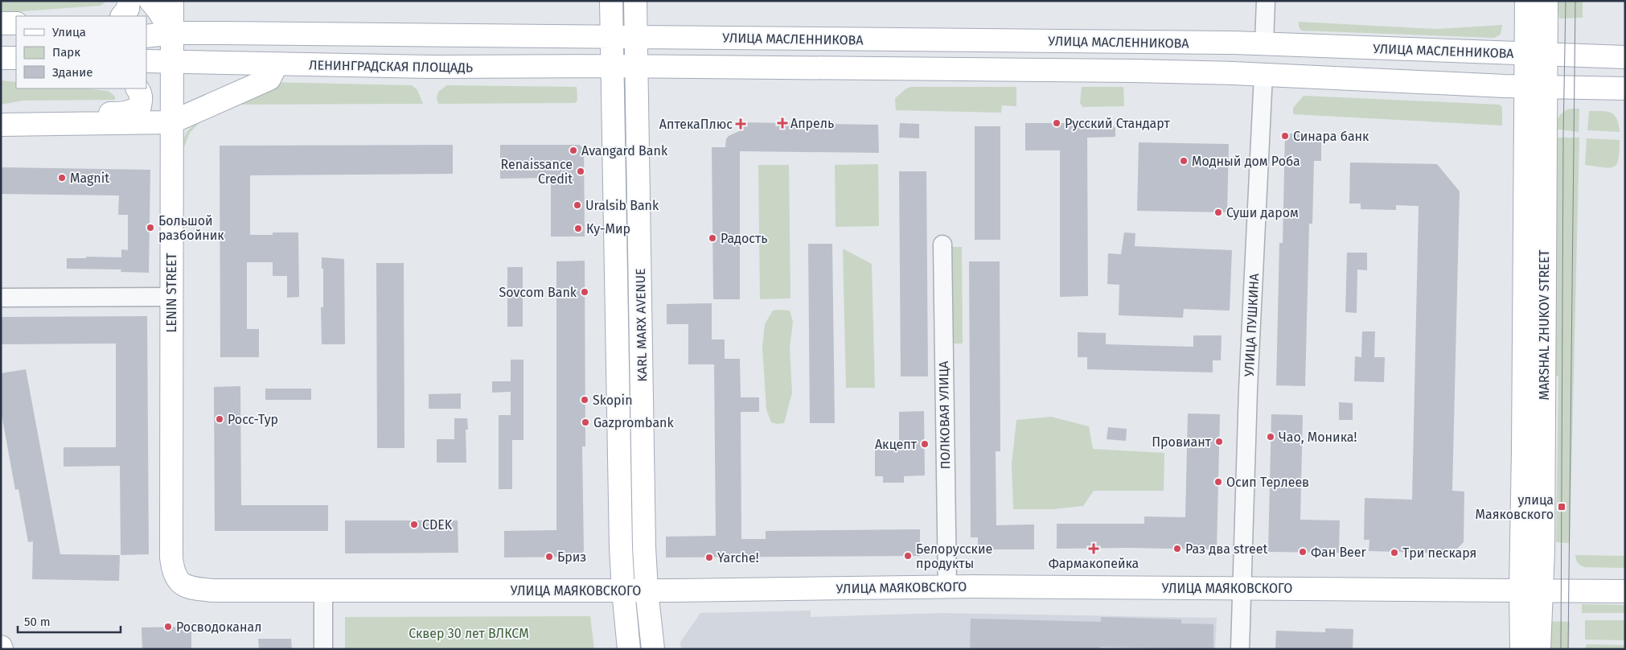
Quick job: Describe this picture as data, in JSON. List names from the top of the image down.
{
  "streets": {
    "main road": [
      "УЛИЦА МАСЛЕННИКОВА",
      "ЛЕНИНГРАДСКАЯ ПЛОЩАДЬ",
      "LENIN STREET",
      "KARL MARX AVENUE",
      "УЛИЦА ПУШКИНА",
      "MARSHAL ZHUKOV STREET",
      "УЛИЦА МАЯКОВСКОГО"
    ],
    "street": ["ПОЛКОВАЯ УЛИЦА"]
  },
  "crossings": [
    ["УЛИЦА МАСЛЕННИКОВА", "KARL MARX AVENUE"],
    ["УЛИЦА МАСЛЕННИКОВА", "УЛИЦА ПУШКИНА"],
    ["УЛИЦА МАСЛЕННИКОВА", "MARSHAL ZHUKOV STREET"],
    ["ЛЕНИНГРАДСКАЯ ПЛОЩАДЬ", "LENIN STREET"],
    ["ЛЕНИНГРАДСКАЯ ПЛОЩАДЬ", "KARL MARX AVENUE"],
    ["LENIN STREET", "УЛИЦА МАЯКОВСКОГО"],
    ["KARL MARX AVENUE", "УЛИЦА МАЯКОВСКОГО"],
    ["УЛИЦА ПУШКИНА", "УЛИЦА МАЯКОВСКОГО"],
    ["MARSHAL ZHUKOV STREET", "УЛИЦА МАЯКОВСКОГО"],
    ["ПОЛКОВАЯ УЛИЦА", "УЛИЦА МАЯКОВСКОГО"]
  ],
  "parks": ["Сквер 30 лет ВЛКСМ"],
  "places": {
    "health": ["Апрель", "АптекаПлюс", "Фармакопейка"],
    "other": [
      "Русский Стандарт",
      "Синара банк",
      "Avangard Bank",
      "Модный дом Роба",
      "Renaissance Credit",
      "Magnit",
      "Uralsib Bank",
      "Суши даром",
      "Большой разбойник",
      "Ку-Мир",
      "Радость",
      "Sovcom Bank",
      "Skopin",
      "Росс-Тур",
      "Gazprombank",
      "Чао, Моника!",
      "Провиант",
      "Акцепт",
      "Осип Терлеев",
      "CDEK",
      "Раз два street",
      "Фан Beer",
      "Три пескаря",
      "Белорусские продукты",
      "Бриз",
      "Yarche!",
      "Росводоканал"
    ],
    "transit": ["улица Маяковского"]
  },
  "legend": ["Улица", "Парк", "Здание"],
  "scale_bar": "50 m"
}
